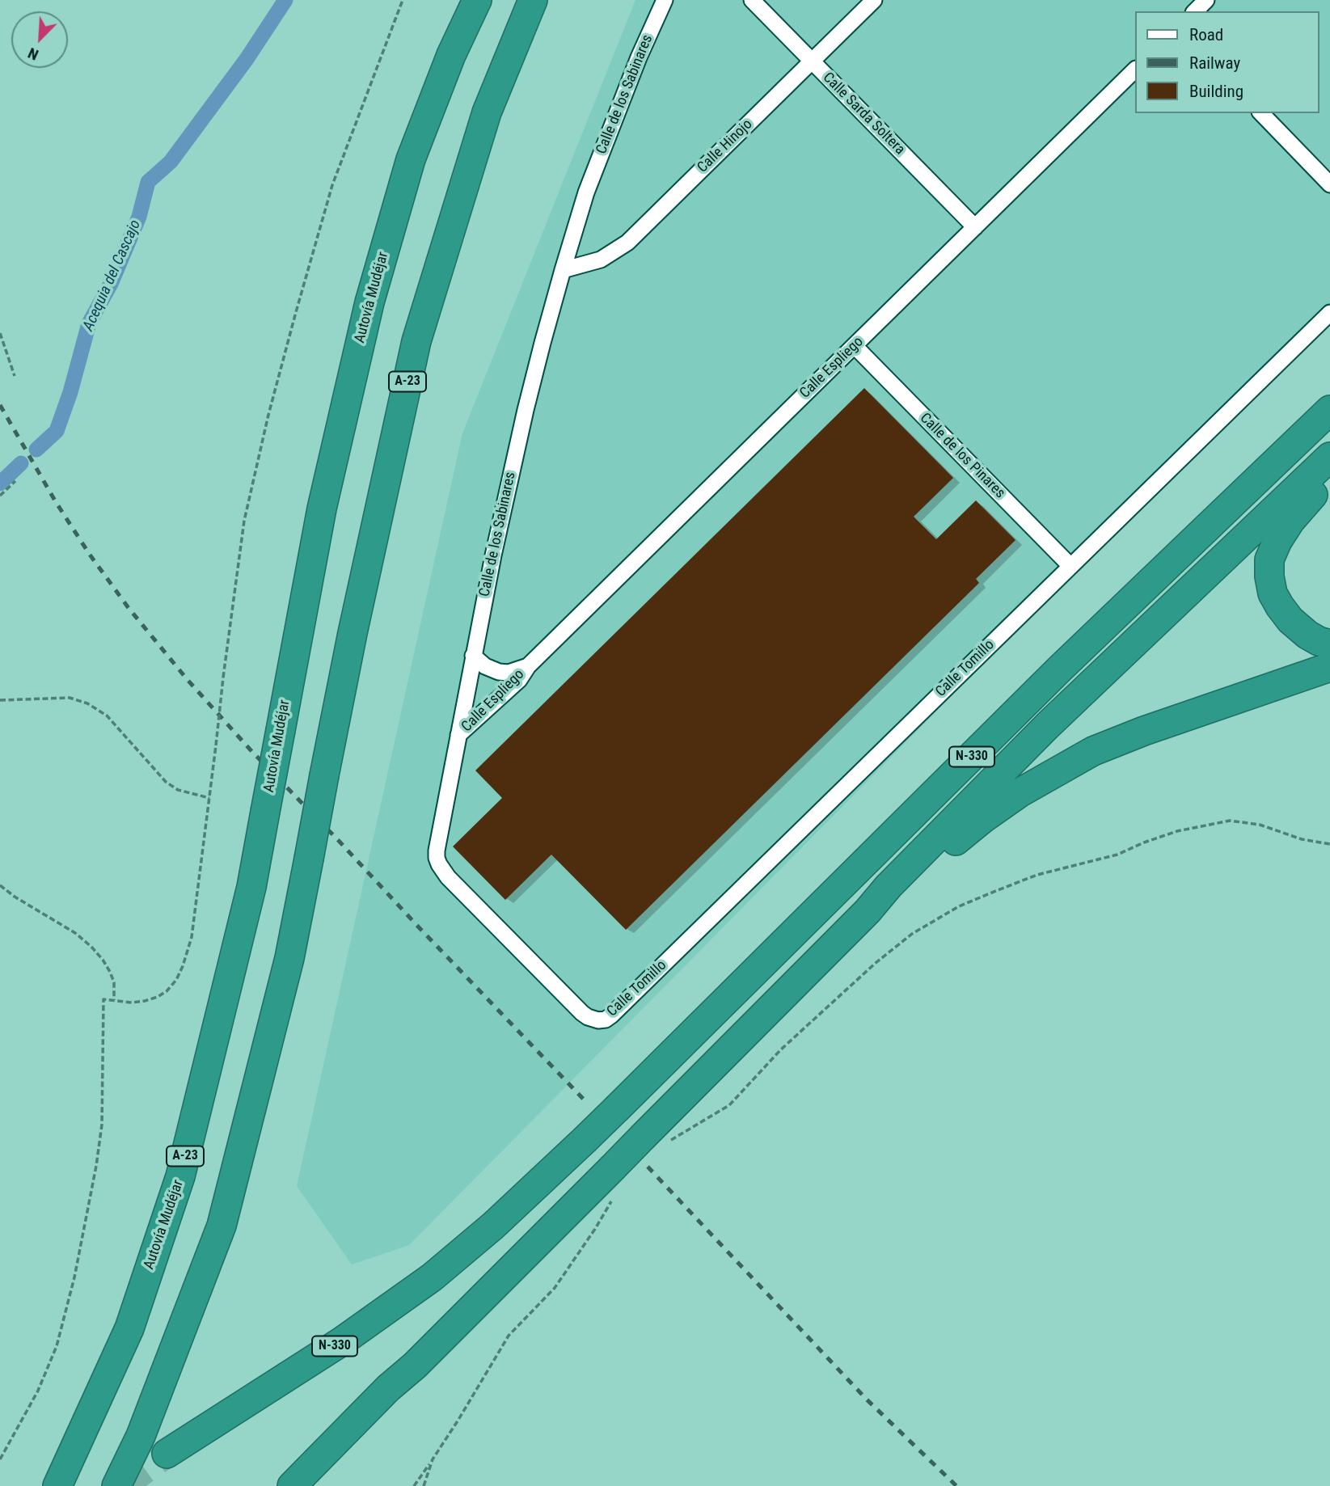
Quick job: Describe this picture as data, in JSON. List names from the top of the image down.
{
  "streets": {
    "highway": ["Autovía Mudéjar", "A-23", "N-330"],
    "street": [
      "Calle de los Sabinares",
      "Calle Sarda Soltera",
      "Calle Hinojo",
      "Calle Espliego",
      "Calle de los Pinares",
      "Calle Tomillo"
    ]
  },
  "crossings": [
    ["Calle de los Sabinares", "Calle Hinojo"],
    ["Calle de los Sabinares", "Calle Espliego"],
    ["Calle de los Sabinares", "Calle Tomillo"],
    ["Calle Sarda Soltera", "Calle Hinojo"],
    ["Calle Sarda Soltera", "Calle Espliego"],
    ["Calle Espliego", "Calle de los Pinares"],
    ["Calle de los Pinares", "Calle Tomillo"]
  ],
  "water": ["Acequia del Cascajo"],
  "legend": ["Road", "Railway", "Building"],
  "north": "bottom left"
}
